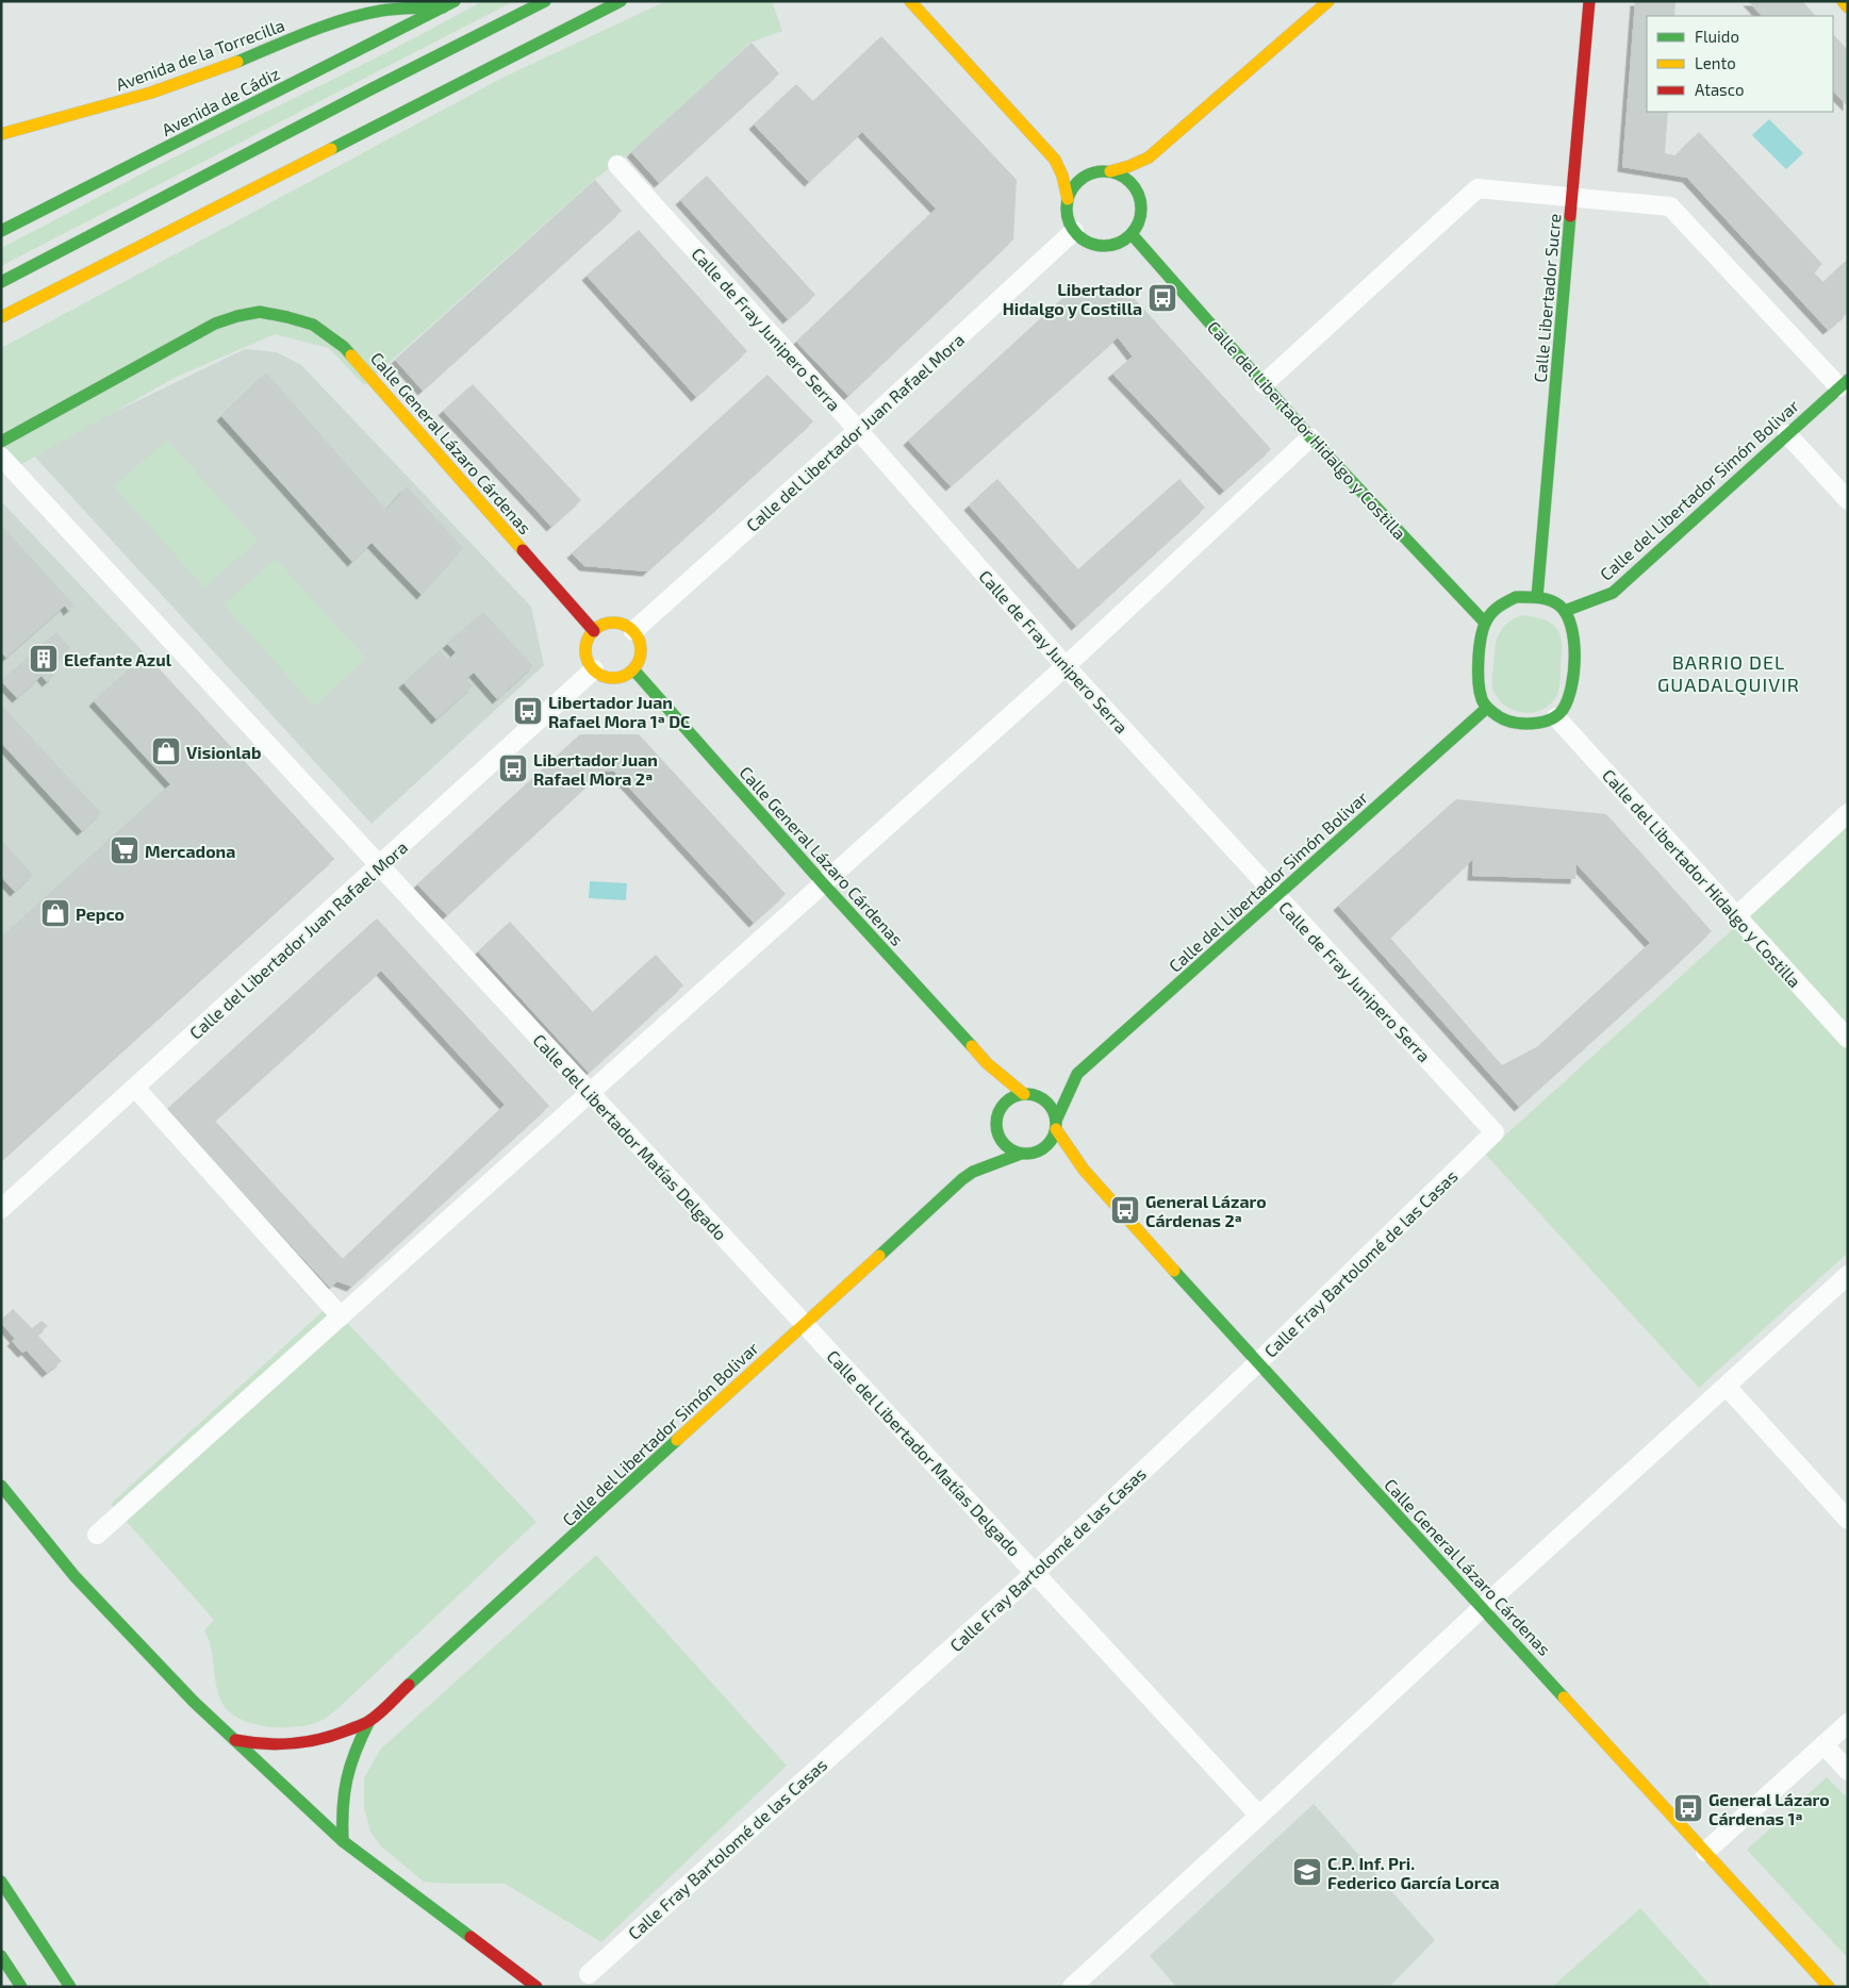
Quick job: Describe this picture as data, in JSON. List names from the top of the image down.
{
  "streets": {
    "main road": [
      "Avenida de la Torrecilla",
      "Avenida de Cádiz",
      "Calle Libertador Sucre",
      "Calle del Libertador Hidalgo y Costilla",
      "Calle General Lázaro Cárdenas",
      "Calle del Libertador Simón Bolivar"
    ],
    "street": [
      "Calle de Fray Junipero Serra",
      "Calle del Libertador Juan Rafael Mora",
      "Calle del Libertador Matías Delgado",
      "Calle Fray Bartolomé de las Casas"
    ]
  },
  "crossings": [
    ["Avenida de la Torrecilla", "Avenida de Cádiz"],
    ["Calle Libertador Sucre", "Calle del Libertador Hidalgo y Costilla"],
    ["Calle Libertador Sucre", "Calle del Libertador Simón Bolivar"],
    ["Calle de Fray Junipero Serra", "Calle del Libertador Juan Rafael Mora"],
    ["Calle de Fray Junipero Serra", "Calle del Libertador Simón Bolivar"],
    ["Calle de Fray Junipero Serra", "Calle Fray Bartolomé de las Casas"],
    ["Calle del Libertador Hidalgo y Costilla", "Calle del Libertador Juan Rafael Mora"],
    ["Calle del Libertador Hidalgo y Costilla", "Calle del Libertador Simón Bolivar"],
    ["Calle del Libertador Juan Rafael Mora", "Calle General Lázaro Cárdenas"],
    ["Calle del Libertador Juan Rafael Mora", "Calle del Libertador Matías Delgado"],
    ["Calle General Lázaro Cárdenas", "Calle del Libertador Simón Bolivar"],
    ["Calle General Lázaro Cárdenas", "Calle Fray Bartolomé de las Casas"],
    ["Calle del Libertador Simón Bolivar", "Calle del Libertador Matías Delgado"],
    ["Calle del Libertador Matías Delgado", "Calle Fray Bartolomé de las Casas"]
  ],
  "districts": ["BARRIO DEL GUADALQUIVIR"],
  "places": {
    "bus stop": [
      "Libertador Hidalgo y Costilla",
      "Libertador Juan Rafael Mora 1ª DC",
      "Libertador Juan Rafael Mora 2ª",
      "General Lázaro Cárdenas 2ª",
      "General Lázaro Cárdenas 1ª"
    ],
    "building": ["Elefante Azul"],
    "shop": ["Visionlab", "Pepco"],
    "supermarket": ["Mercadona"],
    "school or university": ["C.P. Inf. Pri. Federico García Lorca"]
  },
  "legend": ["Fluido", "Lento", "Atasco"]
}
